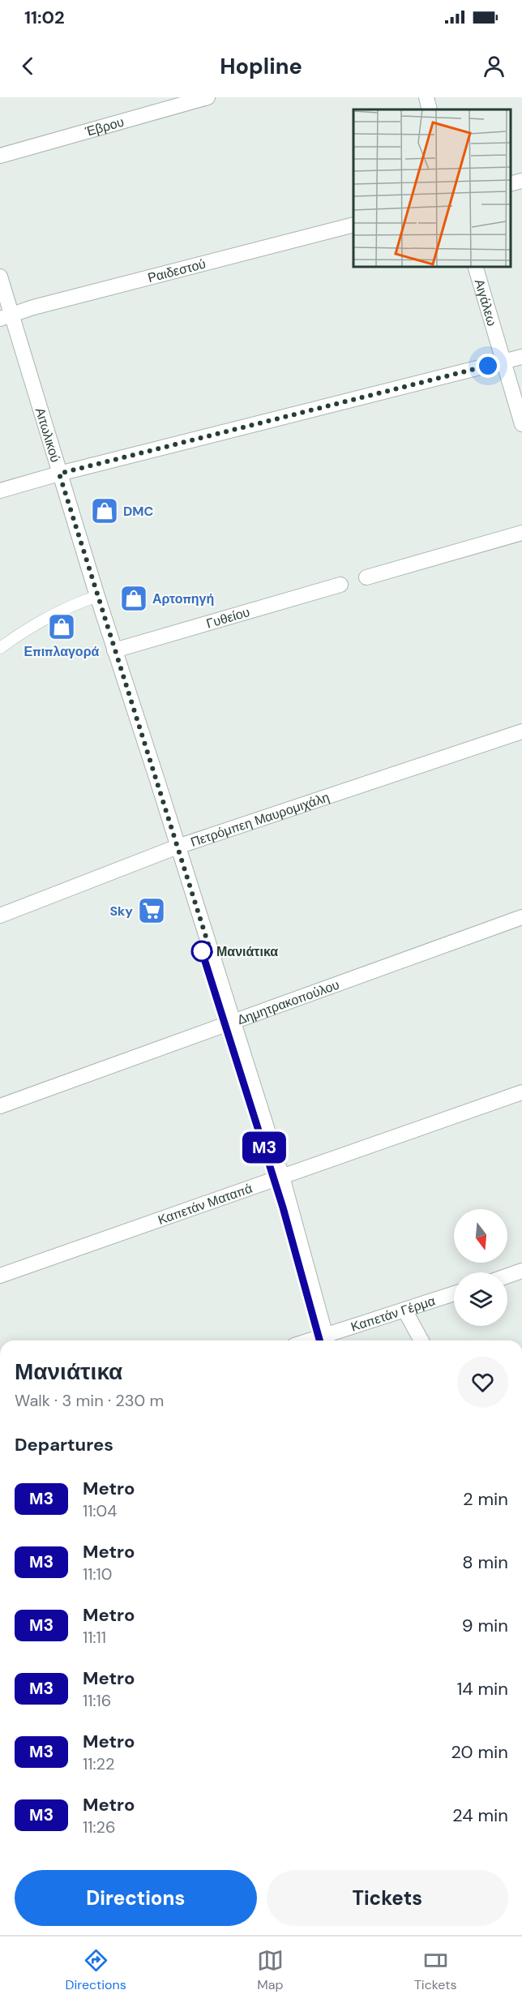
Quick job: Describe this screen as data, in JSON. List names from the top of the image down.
{
  "streets": {
    "street": [
      "Έβρου",
      "Ραιδεστού",
      "Αιγάλεω",
      "Αιτωλικού",
      "Γυθείου",
      "Πετρόμπεη Μαυρομιχάλη",
      "Δημητρακοπούλου",
      "Καπετάν Ματαπά",
      "Καπετάν Γέρμα"
    ]
  },
  "crossings": [
    ["Ραιδεστού", "Αιτωλικού"],
    ["Αιτωλικού", "Γυθείου"],
    ["Αιτωλικού", "Πετρόμπεη Μαυρομιχάλη"],
    ["Αιτωλικού", "Δημητρακοπούλου"],
    ["Αιτωλικού", "Καπετάν Ματαπά"],
    ["Αιτωλικού", "Καπετάν Γέρμα"]
  ],
  "places": {
    "shop": ["DMC", "Αρτοπηγή", "Επιπλαγορά"],
    "supermarket": ["Sky"],
    "other": ["Μανιάτικα"]
  },
  "lines": ["metro line Μ3"],
  "north": "bottom",
  "page": {
    "status": "11:02",
    "header": "Hopline",
    "on_map": "Μ3",
    "heading": [
      ["Μανιάτικα", "Walk · 3 min · 230 m"],
      "Departures"
    ],
    "list": [
      {
        "mark": "Μ3",
        "name": "Metro",
        "note": "11:04",
        "value": "2 min"
      },
      {
        "mark": "Μ3",
        "name": "Metro",
        "note": "11:10",
        "value": "8 min"
      },
      {
        "mark": "Μ3",
        "name": "Metro",
        "note": "11:11",
        "value": "9 min"
      },
      {
        "mark": "Μ3",
        "name": "Metro",
        "note": "11:16",
        "value": "14 min"
      },
      {
        "mark": "Μ3",
        "name": "Metro",
        "note": "11:22",
        "value": "20 min"
      },
      {
        "mark": "Μ3",
        "name": "Metro",
        "note": "11:26",
        "value": "24 min"
      }
    ],
    "buttons": ["Directions", "Tickets"],
    "tabs": ["Directions", "Map", "Tickets"]
  }
}
